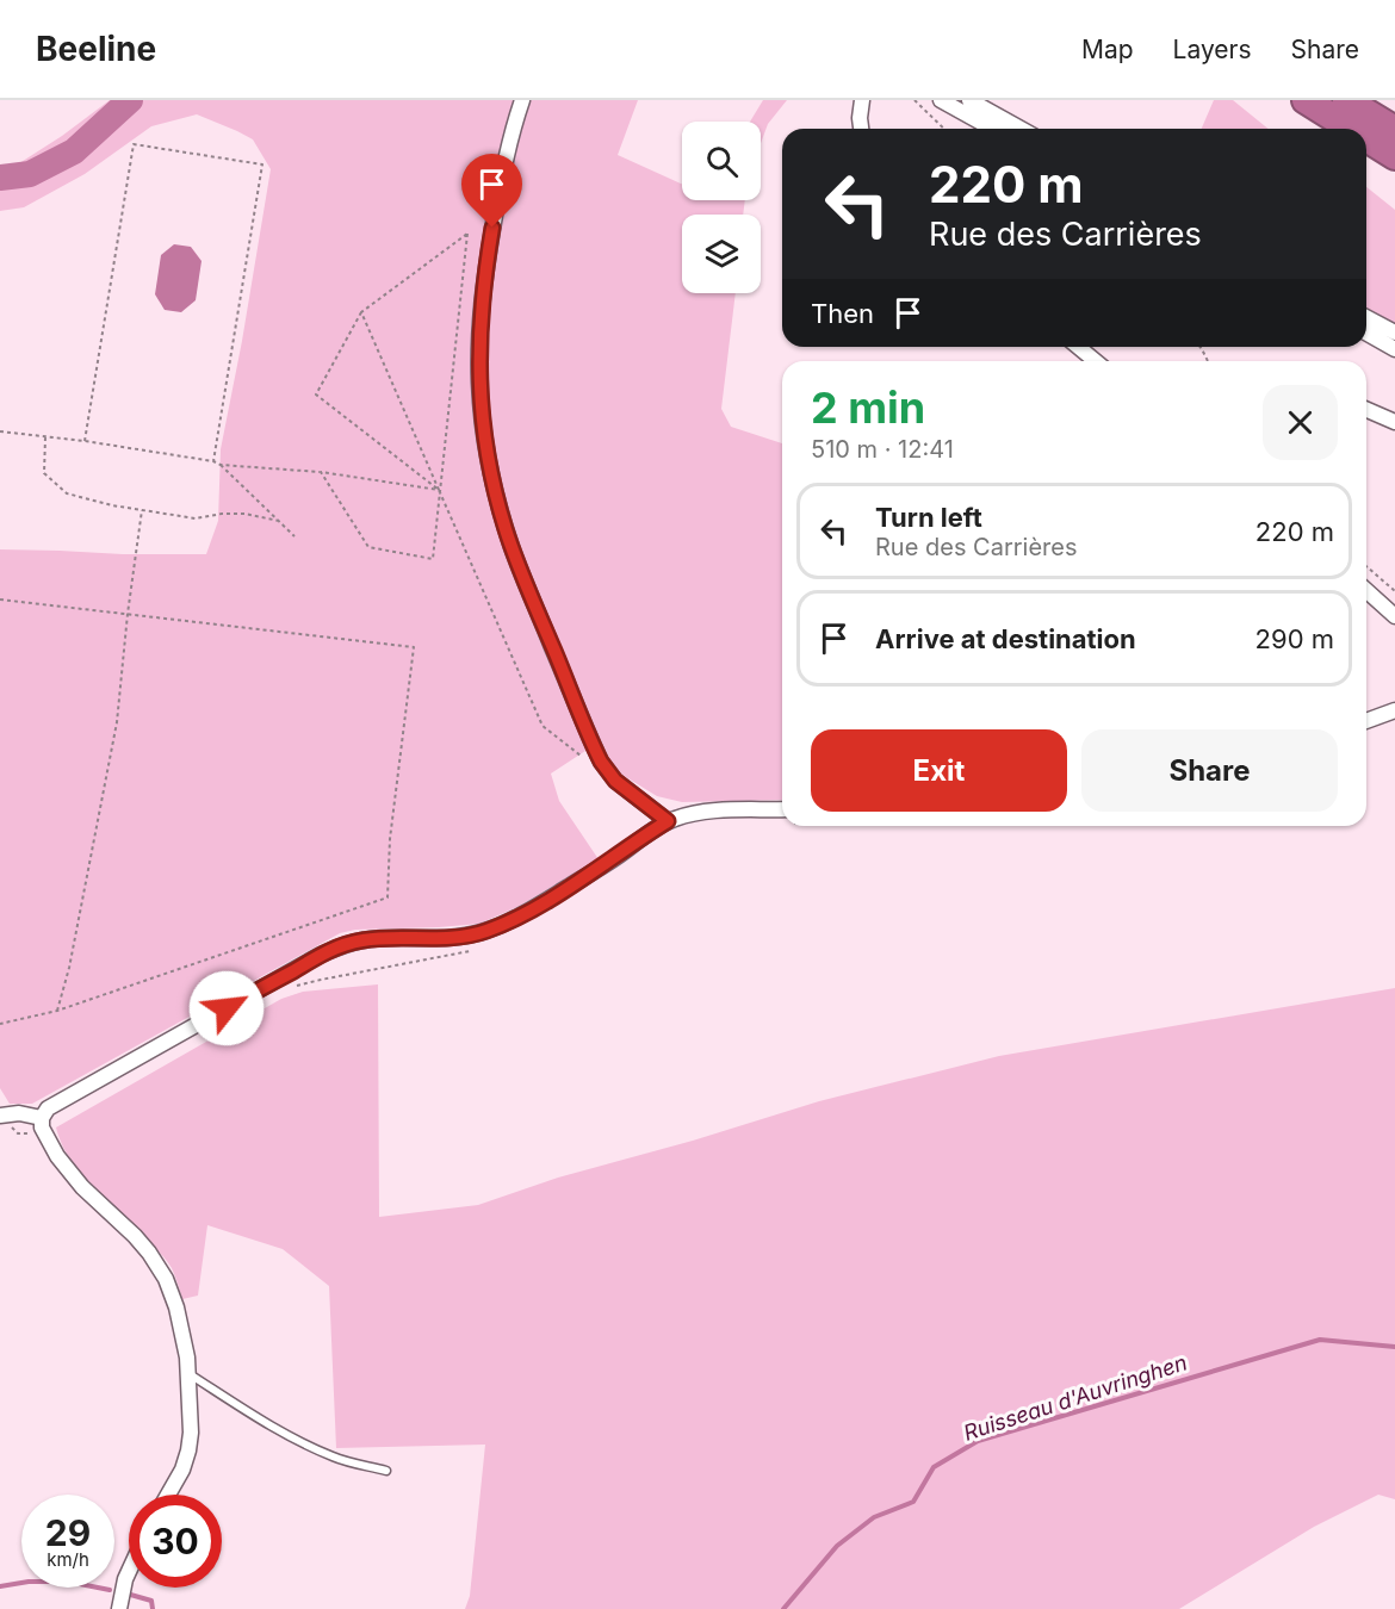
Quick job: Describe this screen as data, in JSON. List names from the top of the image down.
{
  "water": ["Ruisseau d'Auvringhen"],
  "page": {
    "header": "Beeline",
    "nav": ["Map", "Layers", "Share"],
    "turn": ["220 m", "Rue des Carrières"],
    "then": "Then",
    "heading": ["2 min", "510 m · 12:41"],
    "list": [
      {
        "name": "Turn left",
        "note": "Rue des Carrières",
        "value": "220 m"
      },
      {
        "name": "Arrive at destination",
        "value": "290 m"
      }
    ],
    "buttons": ["Exit", "Share"],
    "speed": "29 km/h",
    "limit": "30"
  }
}
